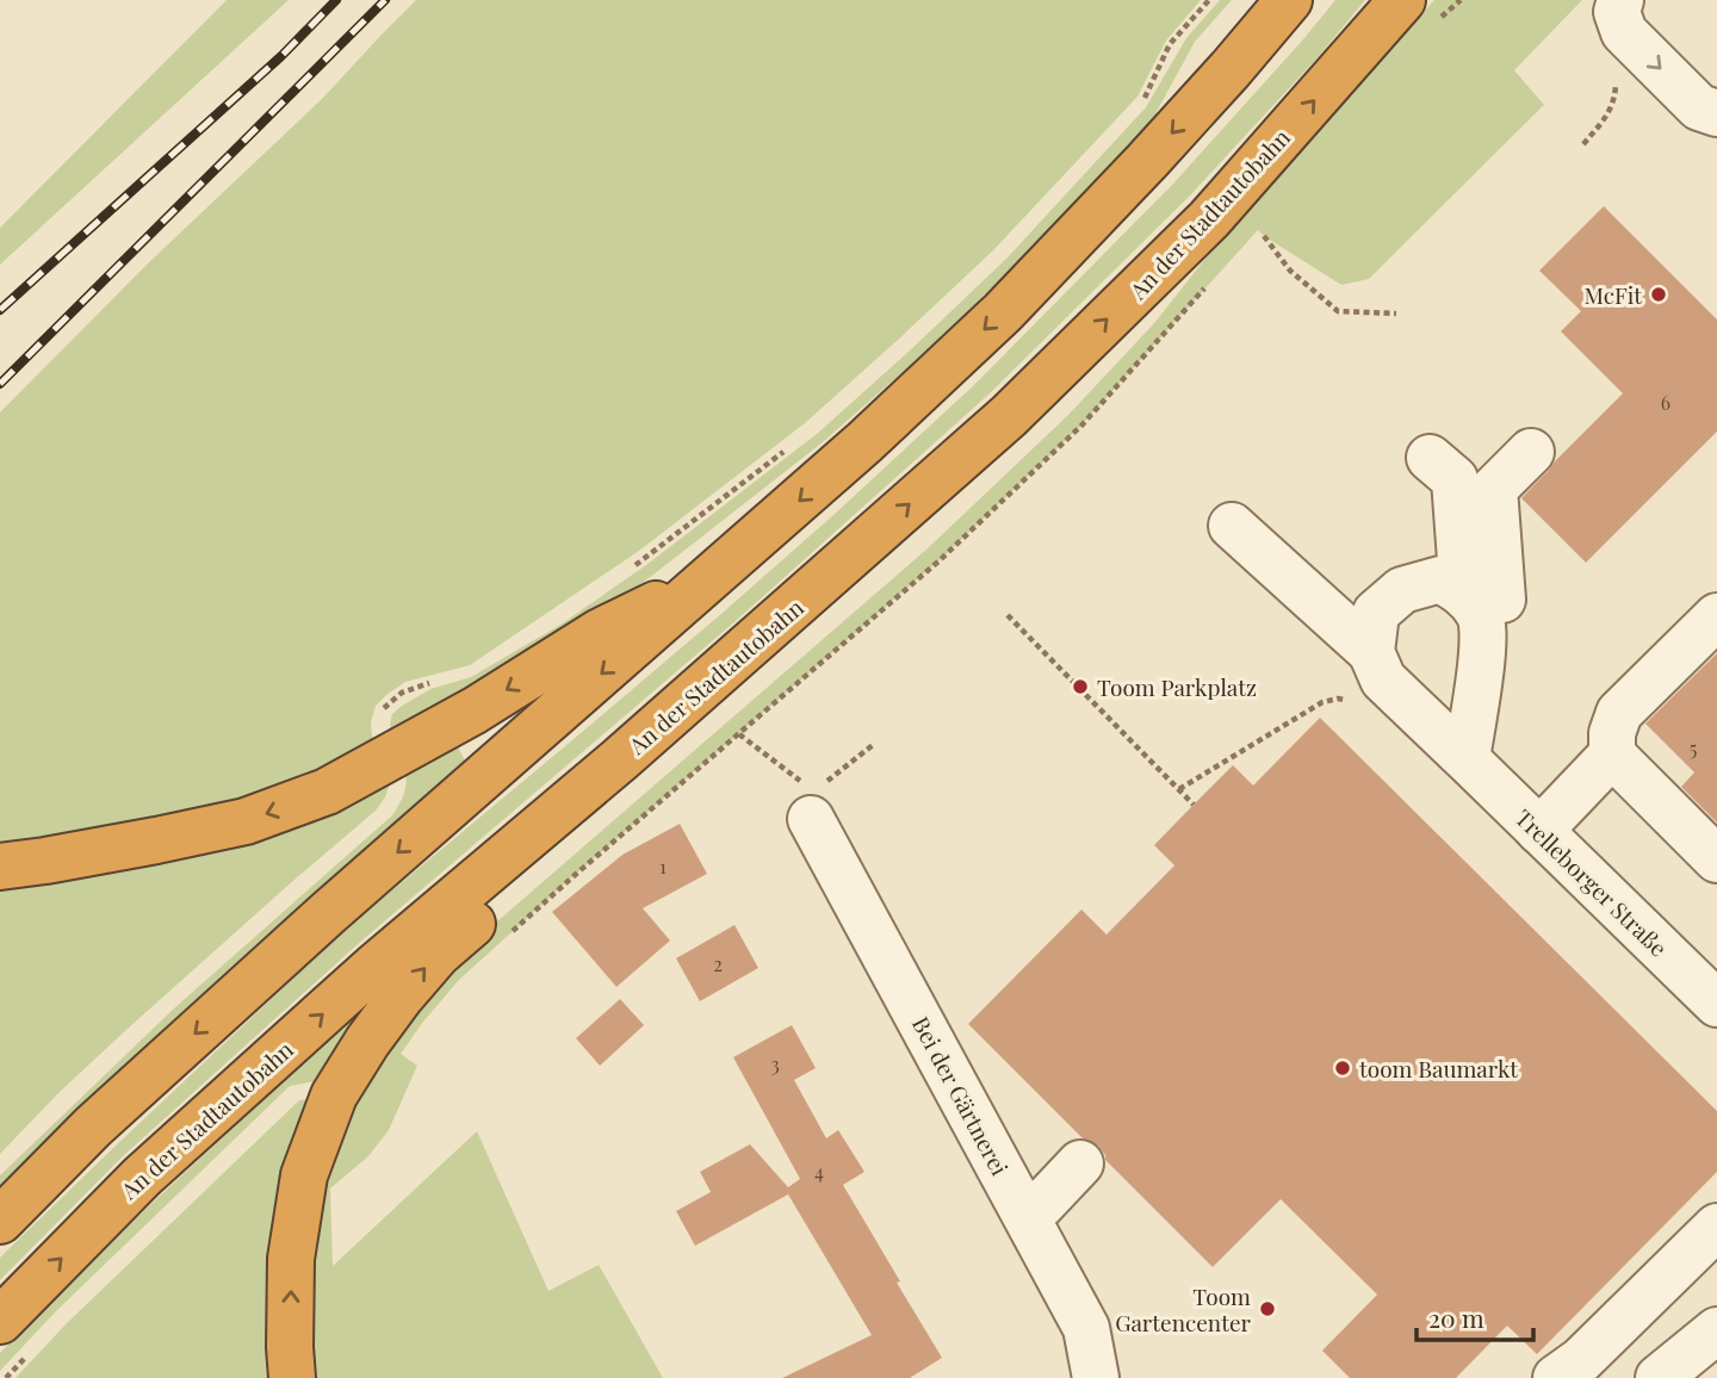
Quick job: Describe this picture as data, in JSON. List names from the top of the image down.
{
  "streets": {
    "highway": ["An der Stadtautobahn"],
    "street": ["Trelleborger Straße", "Bei der Gärtnerei"]
  },
  "places": [
    "McFit",
    "Toom Parkplatz",
    "toom Baumarkt",
    "Toom Gartencenter"
  ],
  "house_numbers": [
    "6",
    "5",
    "1",
    "2",
    "3",
    "4"
  ],
  "scale_bar": "20 m"
}
